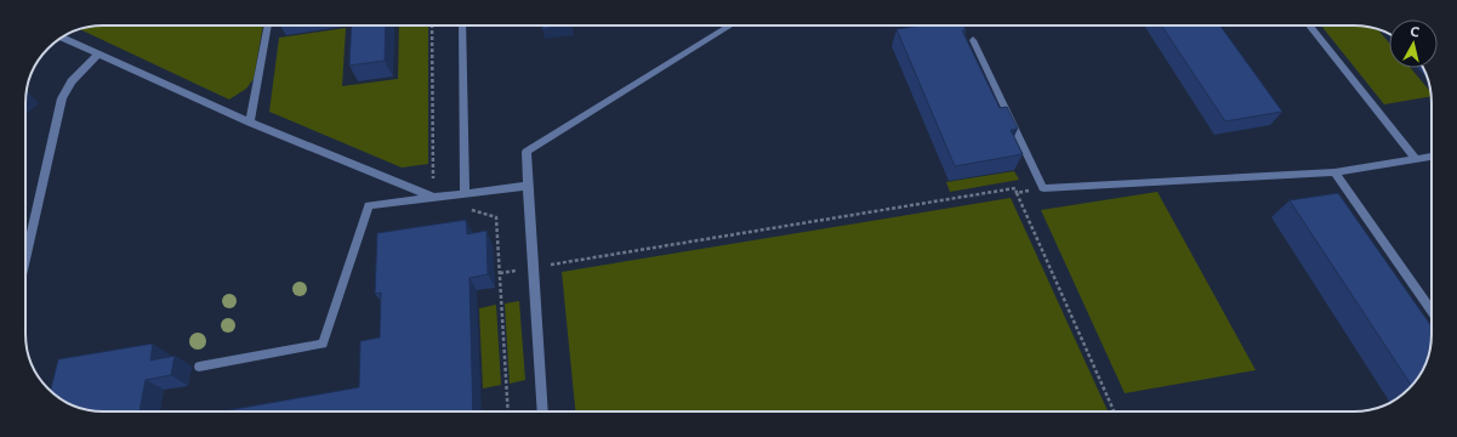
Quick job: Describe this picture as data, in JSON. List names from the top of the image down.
{
  "north": "top"
}
